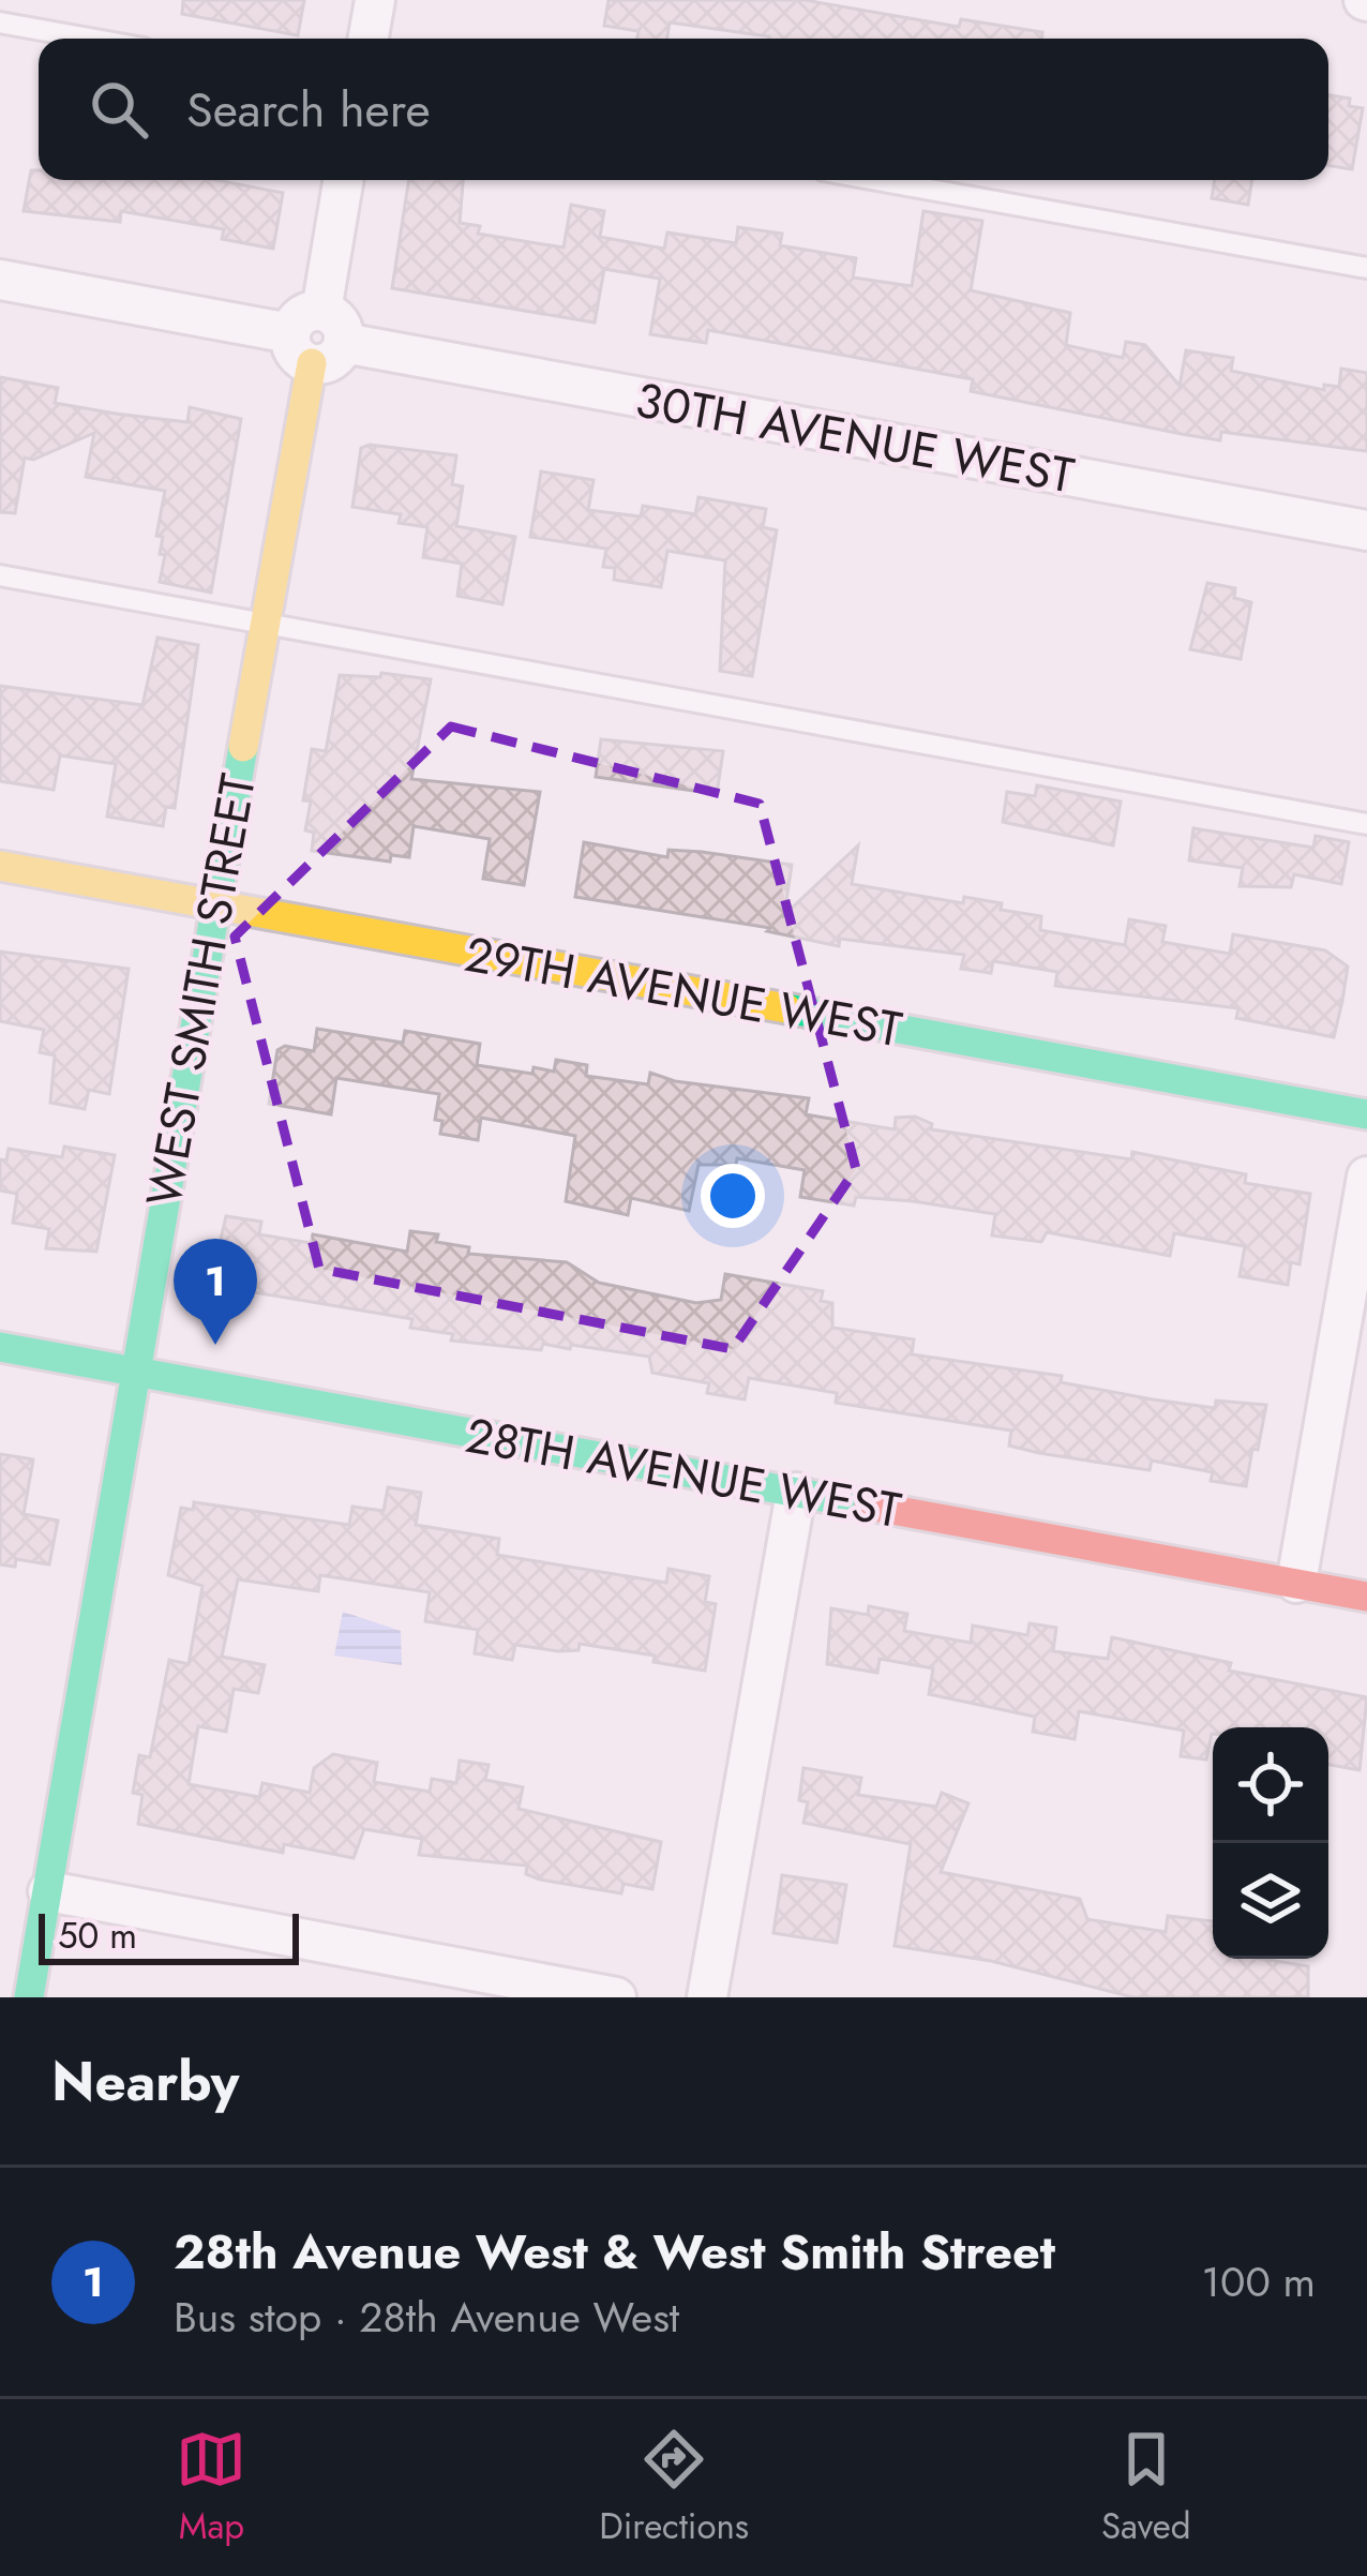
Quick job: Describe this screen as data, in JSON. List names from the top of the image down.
{
  "streets": {
    "street": [
      "30TH AVENUE WEST",
      "WEST SMITH STREET",
      "29TH AVENUE WEST",
      "28TH AVENUE WEST"
    ]
  },
  "crossings": [
    ["30TH AVENUE WEST", "WEST SMITH STREET"],
    ["WEST SMITH STREET", "29TH AVENUE WEST"],
    ["WEST SMITH STREET", "28TH AVENUE WEST"]
  ],
  "scale_bar": "50 m",
  "page": {
    "search": "Search here",
    "pins": "1",
    "scale": "50 m",
    "heading": "Nearby",
    "list": [
      {
        "mark": "1",
        "name": "28th Avenue West & West Smith Street",
        "note": "Bus stop · 28th Avenue West",
        "value": "100 m"
      }
    ],
    "nav": ["Map", "Directions", "Saved"]
  }
}
